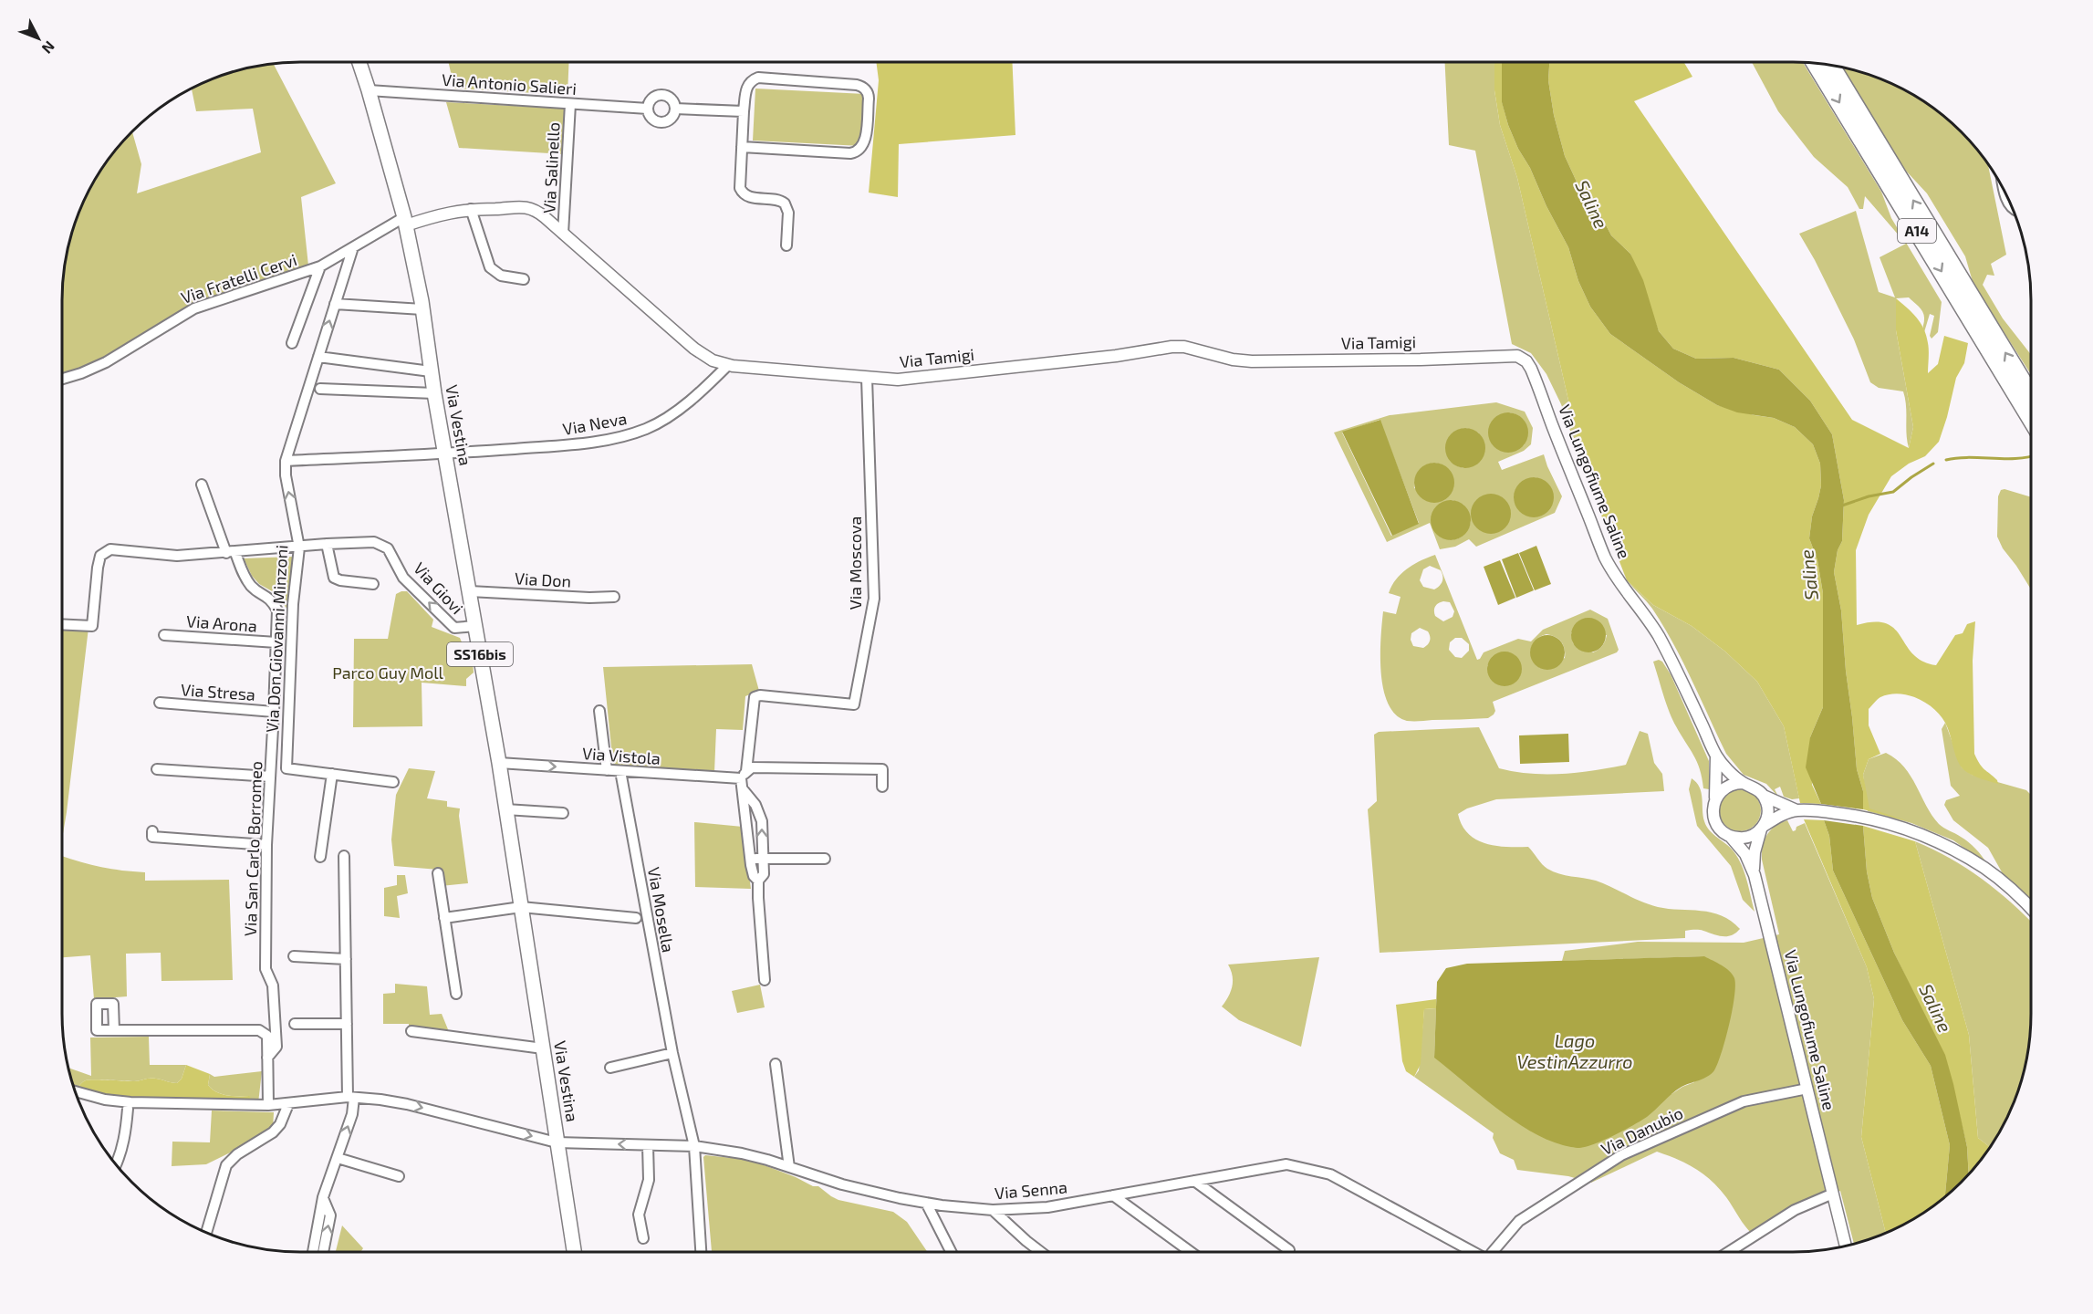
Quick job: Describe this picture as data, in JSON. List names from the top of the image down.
{
  "streets": {
    "highway": ["A14"],
    "main road": ["Via Vestina", "SS16bis"],
    "street": [
      "Via Antonio Salieri",
      "Via Salinello",
      "Via Fratelli Cervi",
      "Via Tamigi",
      "Via Neva",
      "Via Lungofiume Saline",
      "Via Moscova",
      "Via Don",
      "Via Giovi",
      "Via Arona",
      "Via Don Giovanni Minzoni",
      "Via Stresa",
      "Via Vistola",
      "Via San Carlo Borromeo",
      "Via Mosella",
      "Via Danubio",
      "Via Senna"
    ]
  },
  "crossings": [
    ["Via Antonio Salieri", "Via Salinello"],
    ["Via Antonio Salieri", "Via Vestina"],
    ["Via Salinello", "Via Tamigi"],
    ["Via Fratelli Cervi", "Via Tamigi"],
    ["Via Fratelli Cervi", "Via Vestina"],
    ["Via Fratelli Cervi", "Via Don Giovanni Minzoni"],
    ["Via Tamigi", "Via Neva"],
    ["Via Tamigi", "Via Vestina"],
    ["Via Tamigi", "Via Lungofiume Saline"],
    ["Via Tamigi", "Via Moscova"],
    ["Via Neva", "Via Vestina"],
    ["Via Neva", "Via Don Giovanni Minzoni"],
    ["Via Vestina", "Via Don"],
    ["Via Vestina", "Via Giovi"],
    ["Via Vestina", "Via Vistola"],
    ["Via Vestina", "Via Senna"],
    ["Via Lungofiume Saline", "Via Danubio"],
    ["Via Moscova", "Via Vistola"],
    ["Via Giovi", "Via Don Giovanni Minzoni"],
    ["Via Giovi", "Via San Carlo Borromeo"],
    ["Via Arona", "Via San Carlo Borromeo"],
    ["Via Stresa", "Via San Carlo Borromeo"],
    ["Via Vistola", "Via Mosella"],
    ["Via Mosella", "Via Senna"]
  ],
  "water": ["Saline", "Lago VestinAzzurro"],
  "parks": ["Parco Guy Moll"],
  "north": "bottom right"
}
